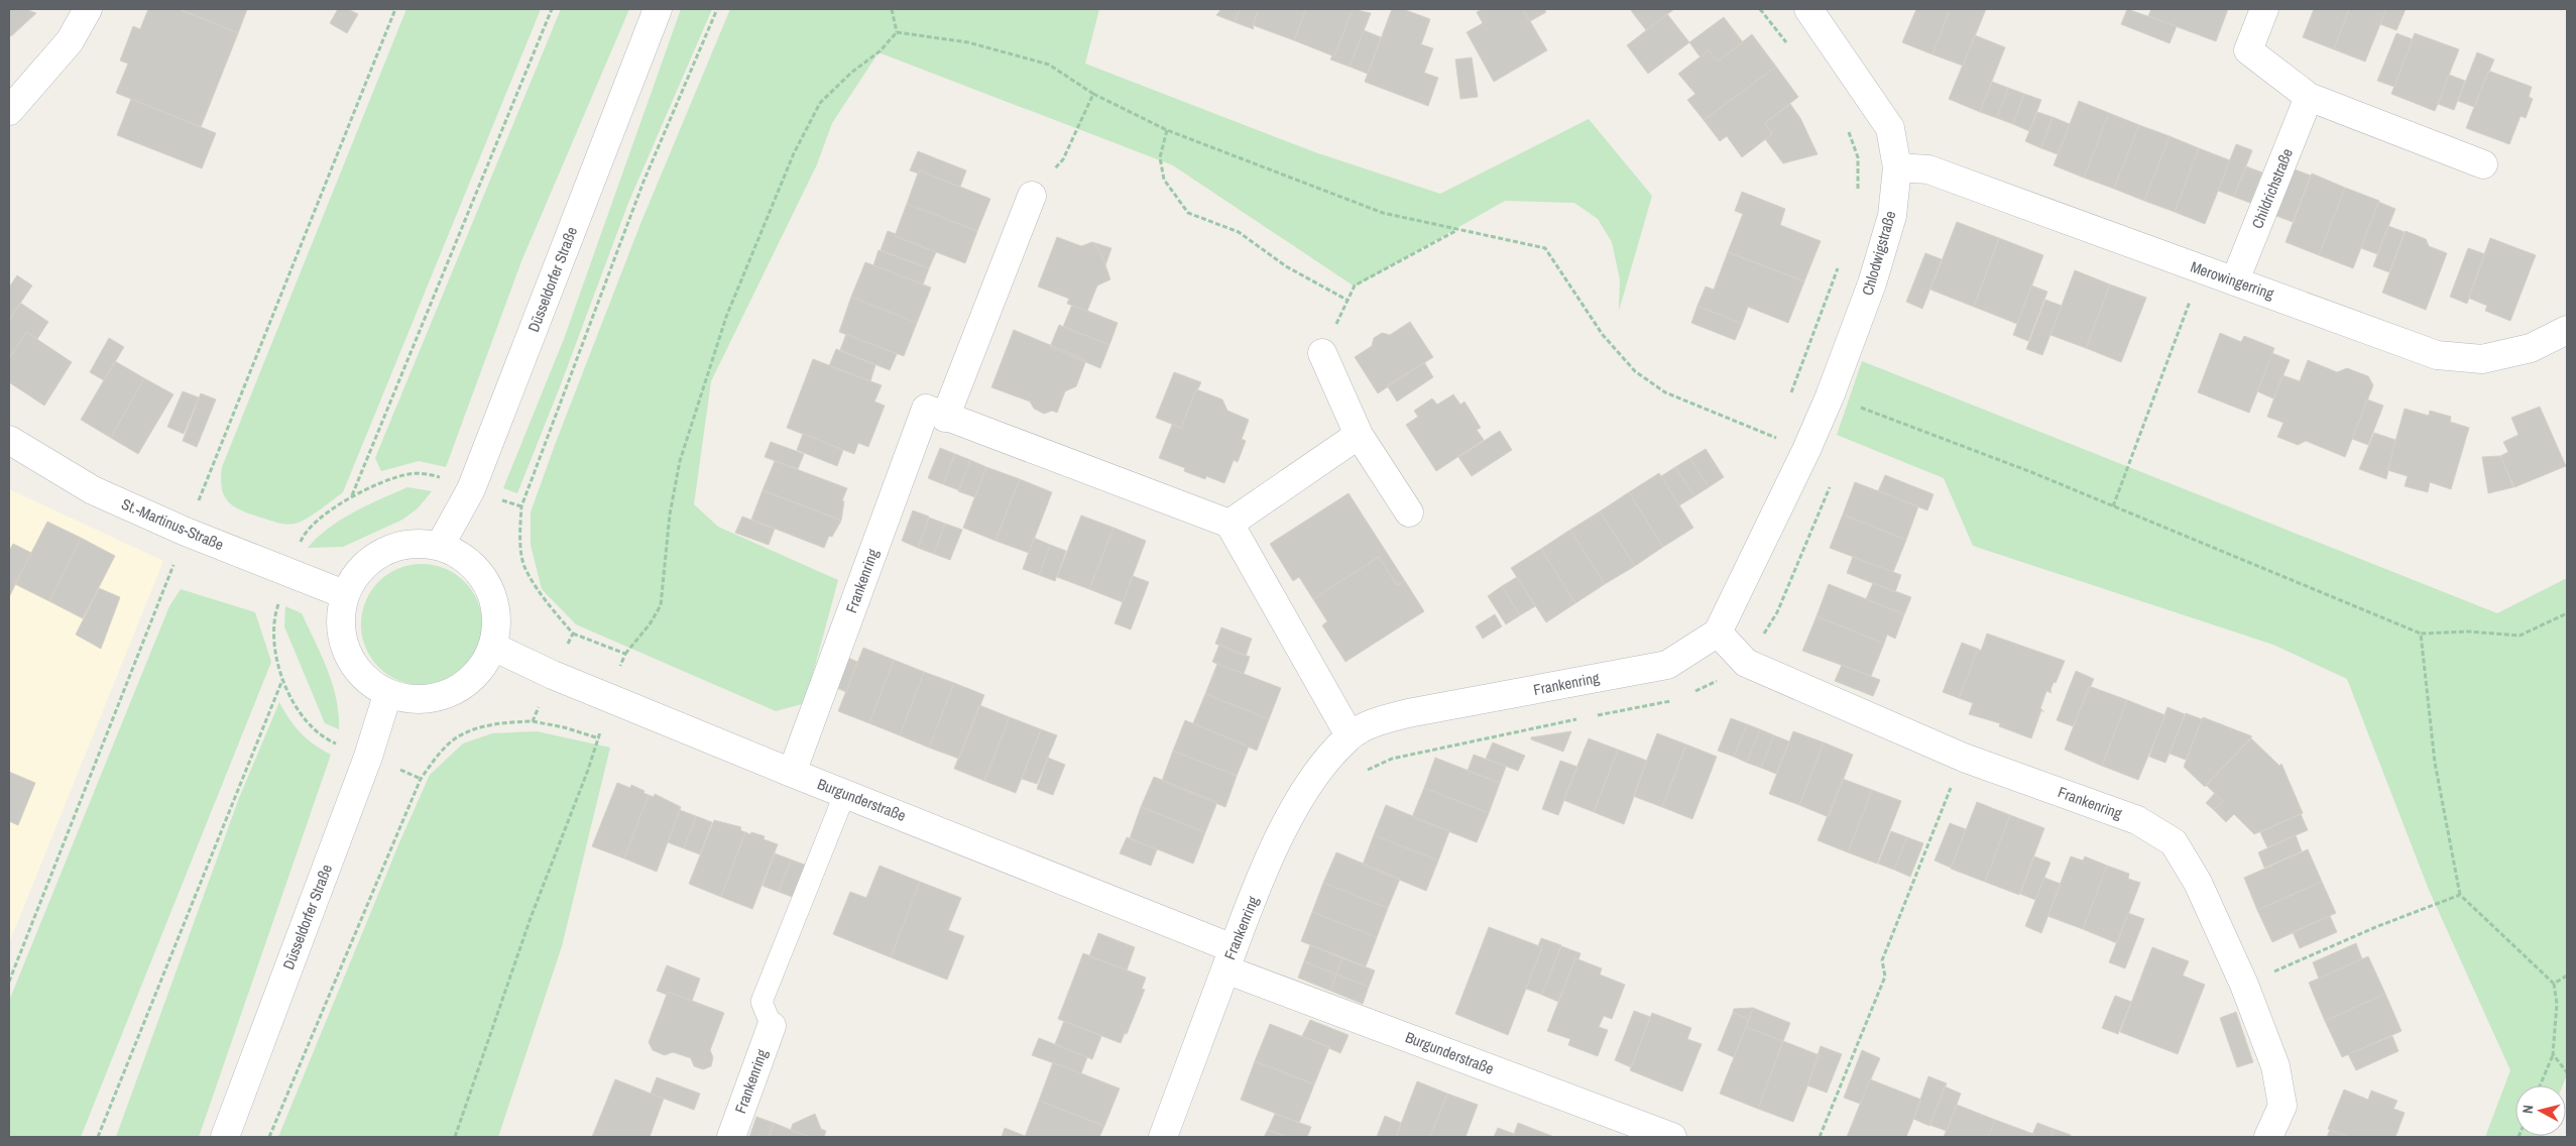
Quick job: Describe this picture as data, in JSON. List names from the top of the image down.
{
  "streets": {
    "street": [
      "Childrichstraße",
      "Chlodwigstraße",
      "Düsseldorfer Straße",
      "Merowingerring",
      "St.-Martinus-Straße",
      "Frankenring",
      "Burgunderstraße"
    ]
  },
  "crossings": [
    ["Childrichstraße", "Merowingerring"],
    ["Chlodwigstraße", "Merowingerring"],
    ["Düsseldorfer Straße", "St.-Martinus-Straße"],
    ["Düsseldorfer Straße", "Burgunderstraße"],
    ["St.-Martinus-Straße", "Burgunderstraße"],
    ["Frankenring", "Burgunderstraße"]
  ],
  "north": "left"
}
